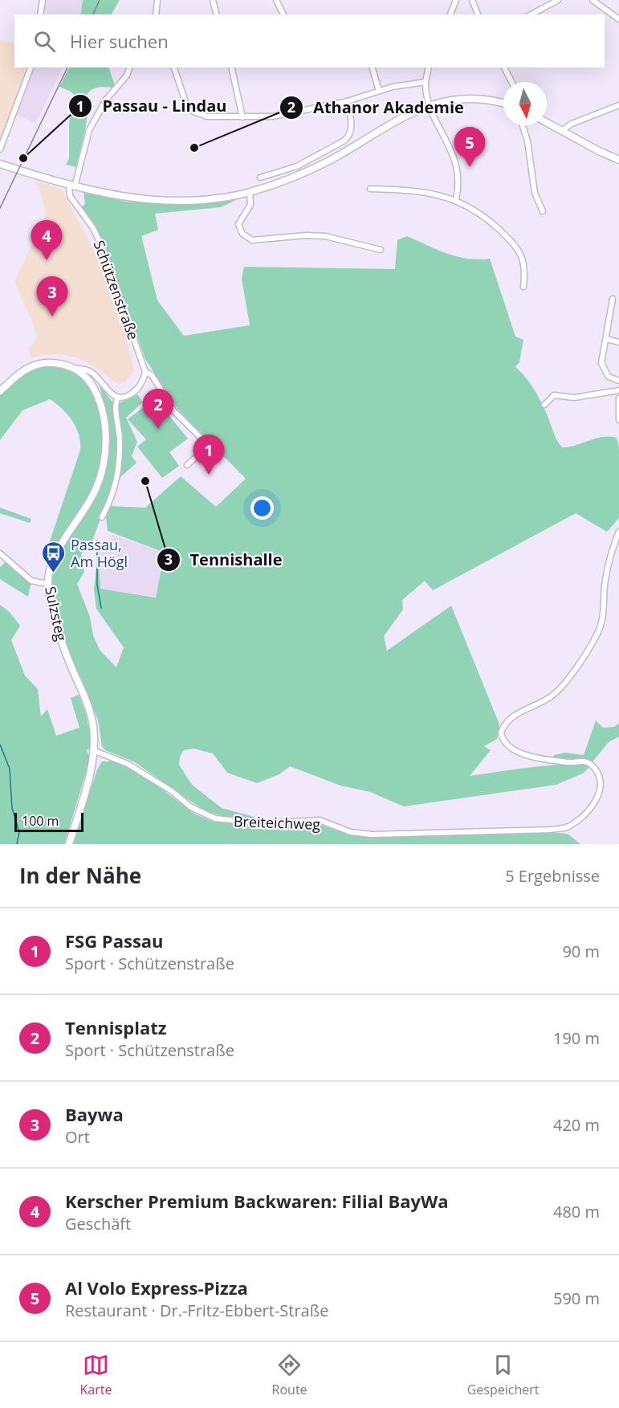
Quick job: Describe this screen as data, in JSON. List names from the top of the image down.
{
  "streets": {
    "street": ["Schützenstraße", "Sulzsteg", "Breiteichweg"]
  },
  "crossings": [
    ["Sulzsteg", "Breiteichweg"]
  ],
  "places": {
    "other": ["Athanor Akademie", "Passau - Lindau", "Tennishalle"],
    "bus stop": ["Passau, Am Högl"]
  },
  "scale_bar": "100 m",
  "north": "bottom",
  "page": {
    "search": "Hier suchen",
    "pins": [
      "5",
      "4",
      "3",
      "2",
      "1"
    ],
    "scale": "100 m",
    "heading": ["In der Nähe", "5 Ergebnisse"],
    "list": [
      {
        "mark": "1",
        "name": "FSG Passau",
        "note": "Sport · Schützenstraße",
        "value": "90 m"
      },
      {
        "mark": "2",
        "name": "Tennisplatz",
        "note": "Sport · Schützenstraße",
        "value": "190 m"
      },
      {
        "mark": "3",
        "name": "Baywa",
        "note": "Ort",
        "value": "420 m"
      },
      {
        "mark": "4",
        "name": "Kerscher Premium Backwaren: Filial BayWa",
        "note": "Geschäft",
        "value": "480 m"
      },
      {
        "mark": "5",
        "name": "Al Volo Express-Pizza",
        "note": "Restaurant · Dr.-Fritz-Ebbert-Straße",
        "value": "590 m"
      }
    ],
    "nav": ["Karte", "Route", "Gespeichert"]
  }
}
